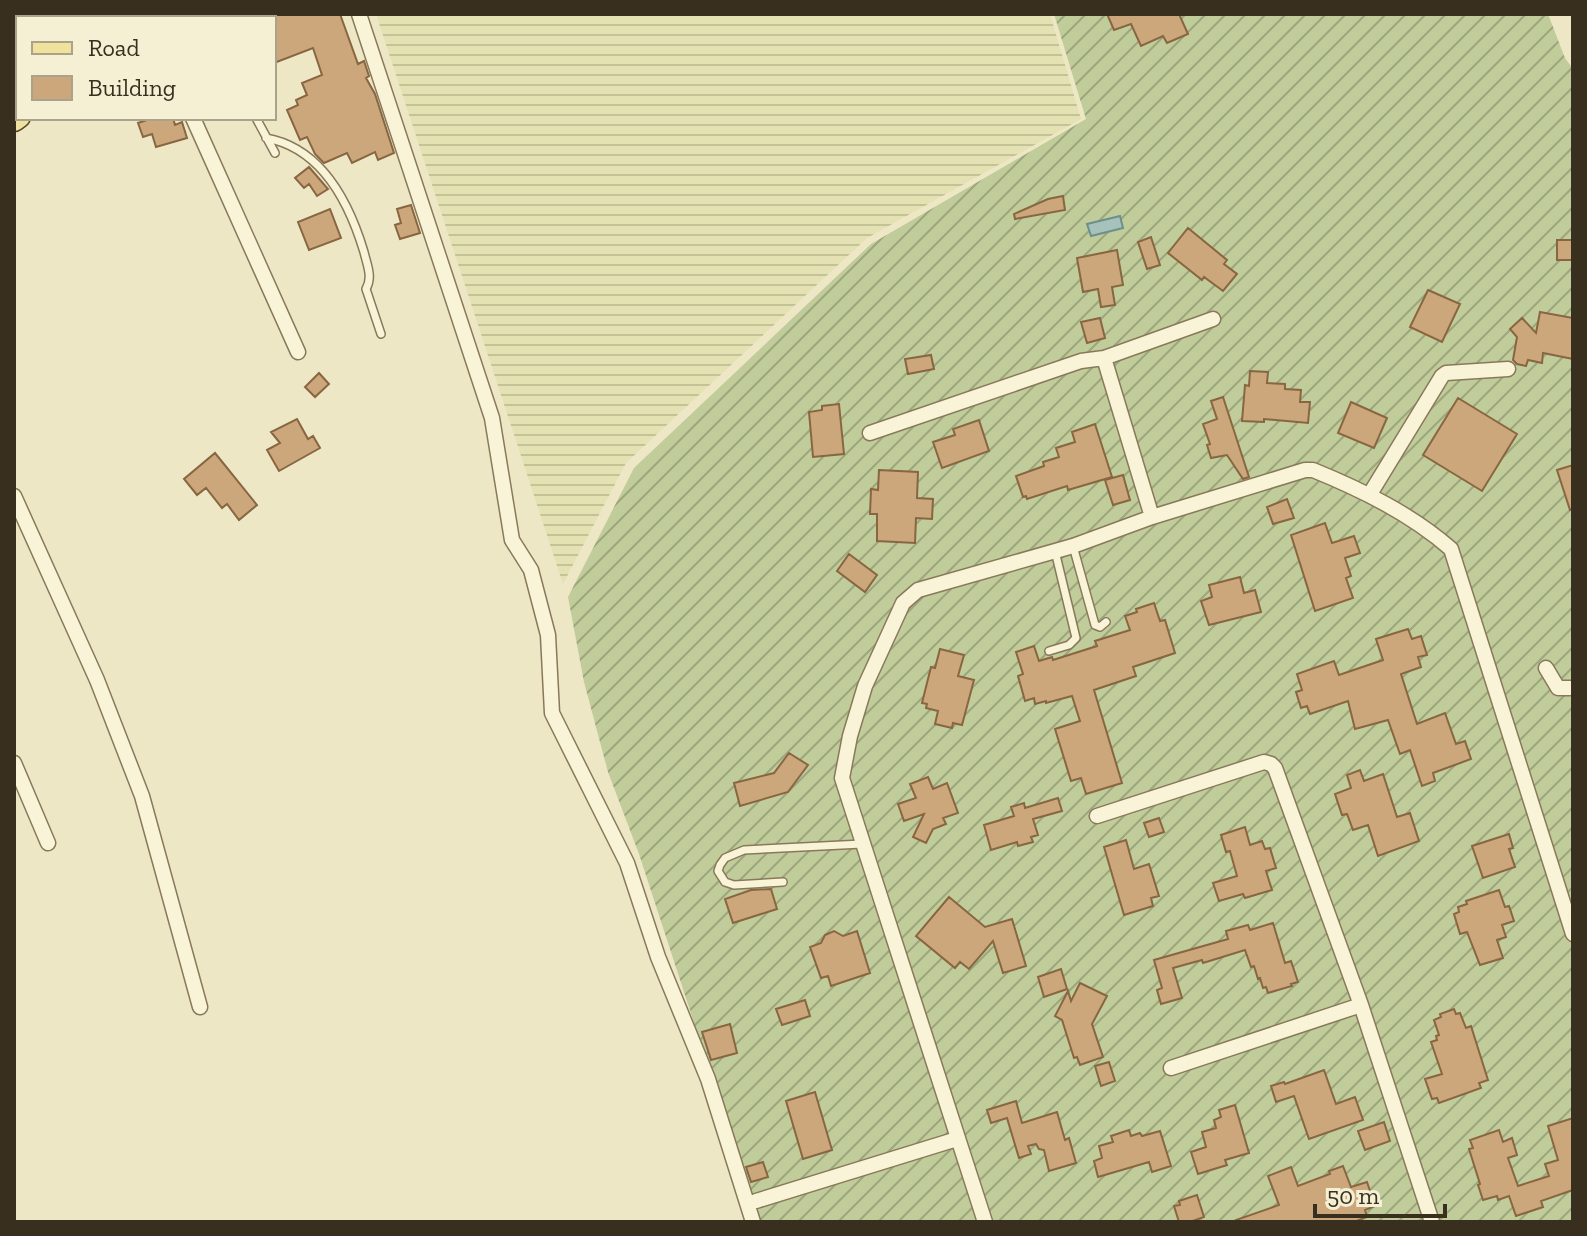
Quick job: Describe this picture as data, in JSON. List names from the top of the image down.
{
  "legend": ["Road", "Building"],
  "scale_bar": "50 m"
}
